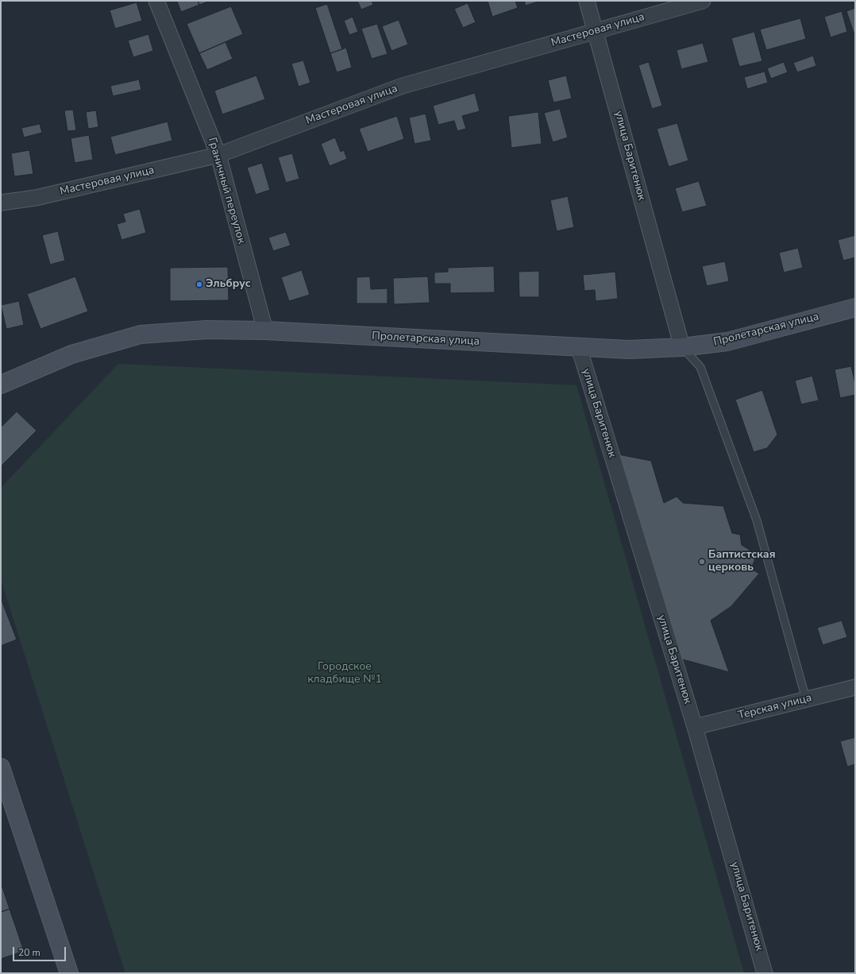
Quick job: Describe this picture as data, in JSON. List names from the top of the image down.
{
  "streets": {
    "street": [
      "Мастеровая улица",
      "улица Баритенюк",
      "Граничный переулок",
      "Пролетарская улица",
      "Терская улица"
    ]
  },
  "crossings": [
    ["Мастеровая улица", "улица Баритенюк"],
    ["Мастеровая улица", "Граничный переулок"],
    ["улица Баритенюк", "Пролетарская улица"],
    ["улица Баритенюк", "Терская улица"],
    ["Граничный переулок", "Пролетарская улица"]
  ],
  "parks": ["Городское кладбище №1"],
  "places": ["Эльбрус", "Баптистская церковь"],
  "scale_bar": "20 m"
}
